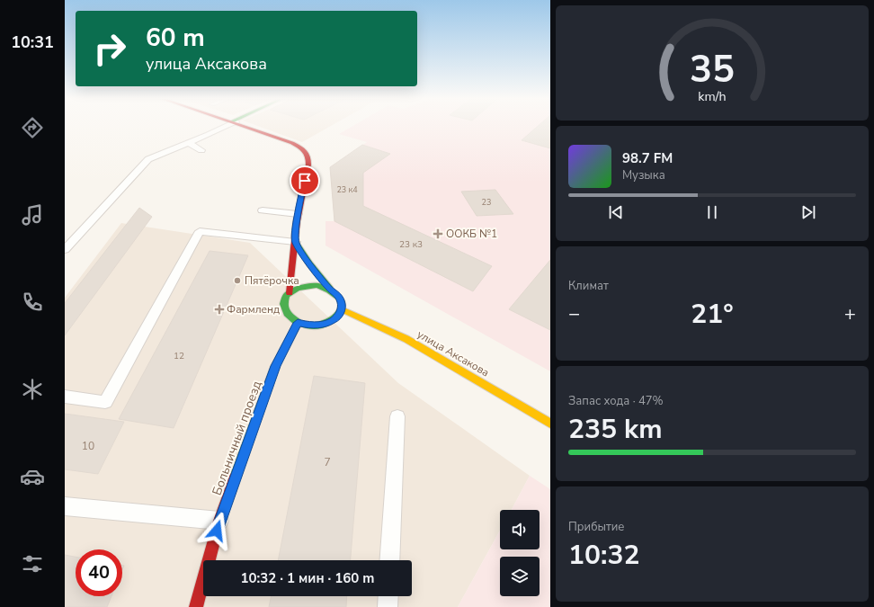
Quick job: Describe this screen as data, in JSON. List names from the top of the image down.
{
  "streets": {
    "street": ["улица Аксакова", "Больничный проезд"]
  },
  "crossings": [
    ["улица Аксакова", "Больничный проезд"]
  ],
  "places": {
    "health": ["ООКБ №1", "Фармленд"],
    "other": ["Пятёрочка"]
  },
  "house_numbers": [
    "23 к4",
    "23",
    "23 к3",
    "12",
    "10",
    "7"
  ],
  "page": {
    "tabs": "10:31",
    "turn": ["60 m", "улица Аксакова"],
    "song": ["98.7 FM", "Музыка"],
    "tile": [
      "Климат",
      ["Запас хода · 47%", "235 km"],
      ["Прибытие", "10:32"]
    ],
    "heat": ["−", "21°", "+"],
    "limit": "40",
    "trip": "10:32 · 1 мин · 160 m",
    "gauge": ["35", "km/h"]
  }
}
